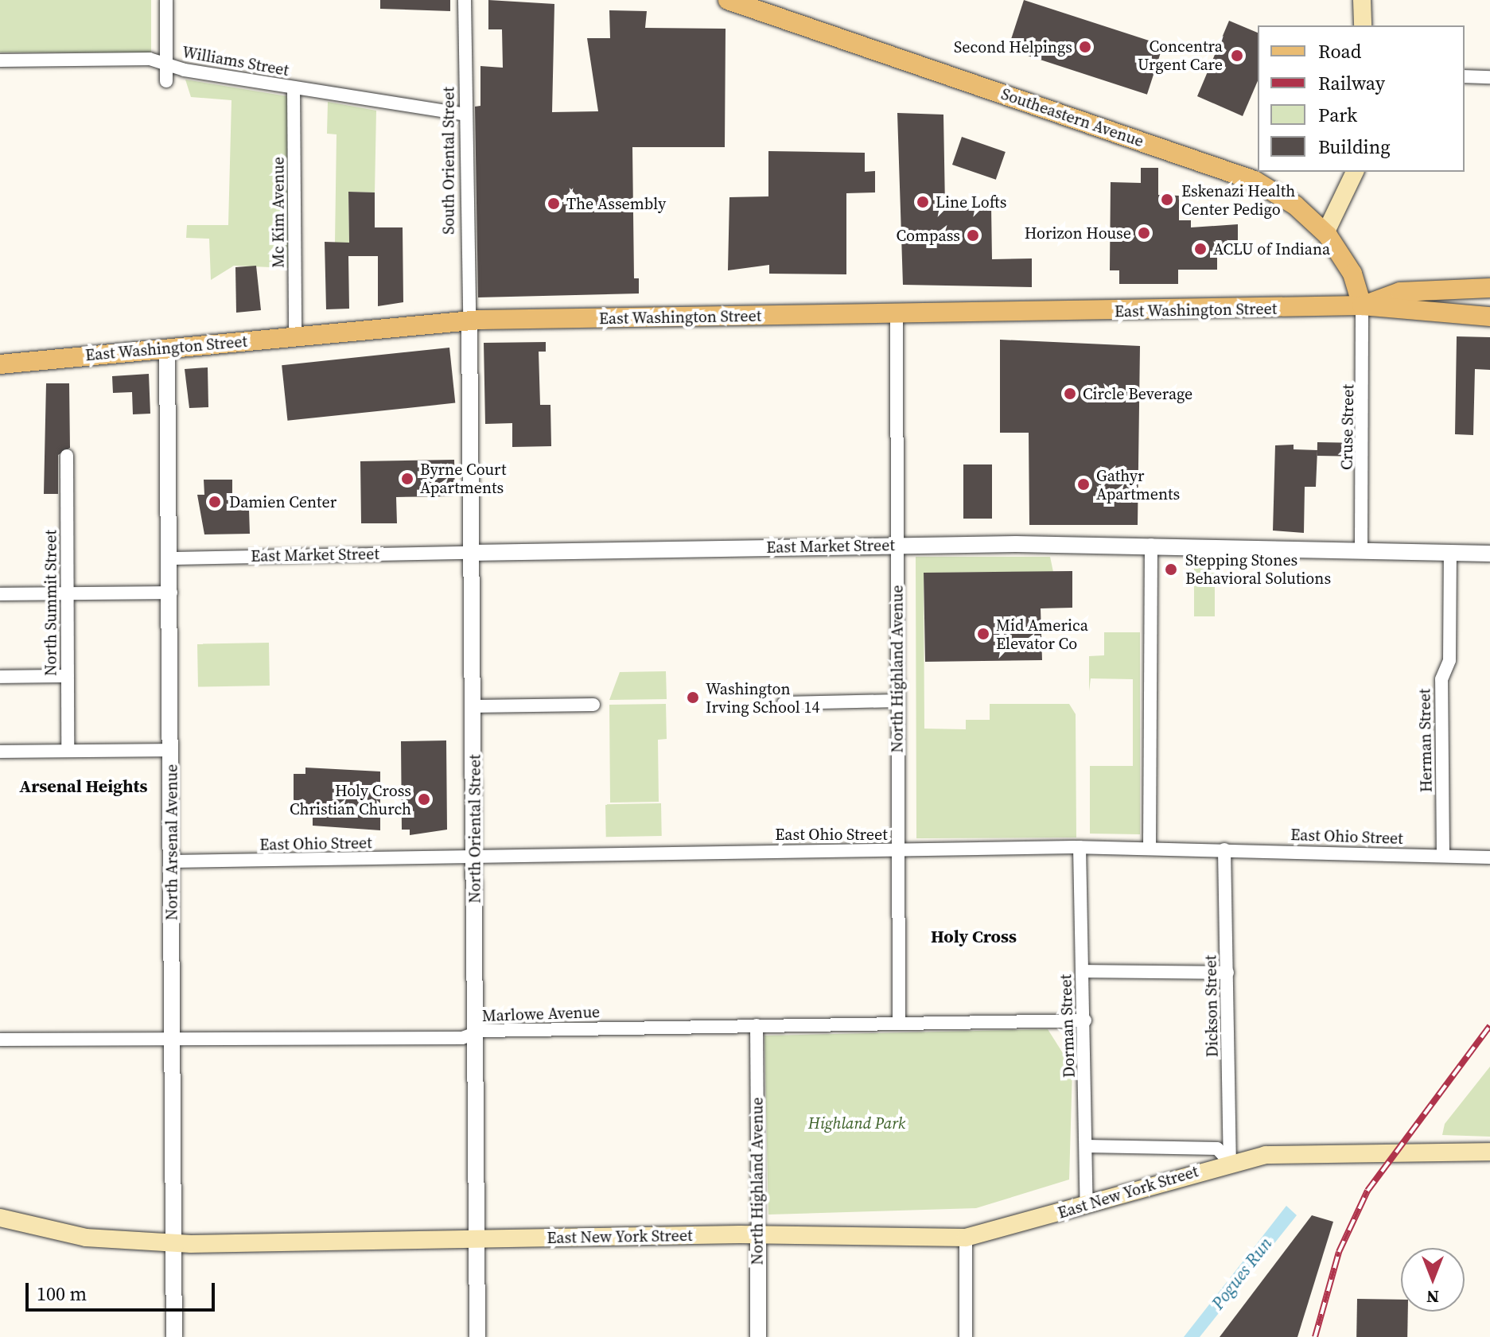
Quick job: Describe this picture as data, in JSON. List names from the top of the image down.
{
  "streets": {
    "main road": ["Southeastern Avenue", "East Washington Street", "East New York Street"],
    "street": [
      "Williams Street",
      "South Oriental Street",
      "Mc Kim Avenue",
      "Cruse Street",
      "East Market Street",
      "North Summit Street",
      "North Highland Avenue",
      "Herman Street",
      "North Oriental Street",
      "East Ohio Street",
      "North Arsenal Avenue",
      "Dickson Street",
      "Marlowe Avenue",
      "Dorman Street"
    ]
  },
  "crossings": [
    ["Williams Street", "South Oriental Street"],
    ["Williams Street", "Mc Kim Avenue"],
    ["Southeastern Avenue", "East Washington Street"],
    ["Southeastern Avenue", "Cruse Street"],
    ["South Oriental Street", "East Washington Street"],
    ["South Oriental Street", "North Oriental Street"],
    ["Mc Kim Avenue", "East Washington Street"],
    ["East Washington Street", "Cruse Street"],
    ["East Washington Street", "North Highland Avenue"],
    ["East Washington Street", "North Oriental Street"],
    ["East Washington Street", "North Arsenal Avenue"],
    ["Cruse Street", "East Market Street"],
    ["East Market Street", "North Highland Avenue"],
    ["East Market Street", "Herman Street"],
    ["East Market Street", "North Oriental Street"],
    ["East Market Street", "North Arsenal Avenue"],
    ["North Highland Avenue", "East Ohio Street"],
    ["North Highland Avenue", "Marlowe Avenue"],
    ["North Highland Avenue", "East New York Street"],
    ["Herman Street", "East Ohio Street"],
    ["North Oriental Street", "East Ohio Street"],
    ["North Oriental Street", "Marlowe Avenue"],
    ["North Oriental Street", "East New York Street"],
    ["East Ohio Street", "North Arsenal Avenue"],
    ["East Ohio Street", "Dickson Street"],
    ["East Ohio Street", "Dorman Street"],
    ["North Arsenal Avenue", "Marlowe Avenue"],
    ["North Arsenal Avenue", "East New York Street"],
    ["Dickson Street", "East New York Street"],
    ["Marlowe Avenue", "Dorman Street"],
    ["Dorman Street", "East New York Street"]
  ],
  "districts": ["Arsenal Heights", "Holy Cross"],
  "water": ["Pogues Run"],
  "parks": ["Highland Park"],
  "places": [
    "Second Helpings",
    "Concentra Urgent Care",
    "Eskenazi Health Center Pedigo",
    "Line Lofts",
    "The Assembly",
    "Horizon House",
    "Compass",
    "ACLU of Indiana",
    "Circle Beverage",
    "Byrne Court Apartments",
    "Gathyr Apartments",
    "Damien Center",
    "Stepping Stones Behavioral Solutions",
    "Mid America Elevator Co",
    "Washington Irving School 14",
    "Holy Cross Christian Church"
  ],
  "legend": [
    "Road",
    "Railway",
    "Park",
    "Building"
  ],
  "scale_bar": "100 m",
  "north": "bottom"
}
